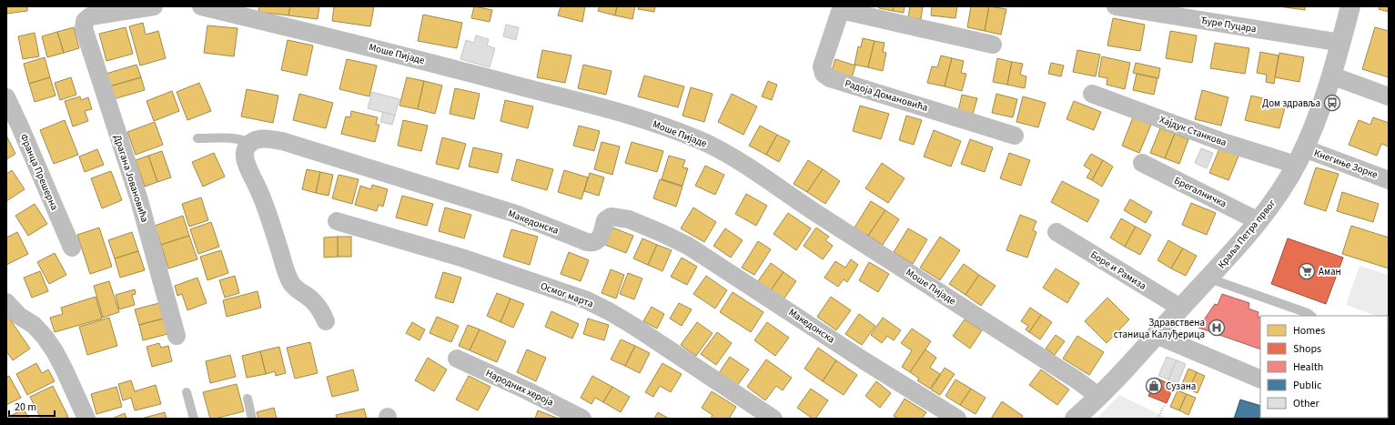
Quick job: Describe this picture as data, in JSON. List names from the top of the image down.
{
  "streets": {
    "street": [
      "Ђуре Пуцара",
      "Моше Пијаде",
      "Радоја Домановића",
      "Хајдук Станкова",
      "Кнегиње Зорке",
      "Франца Прешерна",
      "Драгана Јовановића",
      "Брегалничка",
      "Македонска",
      "Краља Петра првог",
      "Боре и Рамиза",
      "Осмог марта",
      "Народних хероја"
    ]
  },
  "crossings": [
    ["Ђуре Пуцара", "Краља Петра првог"],
    ["Моше Пијаде", "Краља Петра првог"],
    ["Хајдук Станкова", "Кнегиње Зорке"],
    ["Хајдук Станкова", "Краља Петра првог"],
    ["Кнегиње Зорке", "Краља Петра првог"],
    ["Брегалничка", "Краља Петра првог"],
    ["Краља Петра првог", "Боре и Рамиза"]
  ],
  "places": {
    "bus stop": ["Дом здравља"],
    "supermarket": ["Аман"],
    "hospital": ["Здравствена станица Калуђерица"],
    "shop": ["Сузана"]
  },
  "legend": [
    "Homes",
    "Shops",
    "Health",
    "Public",
    "Other"
  ],
  "scale_bar": "20 m"
}
